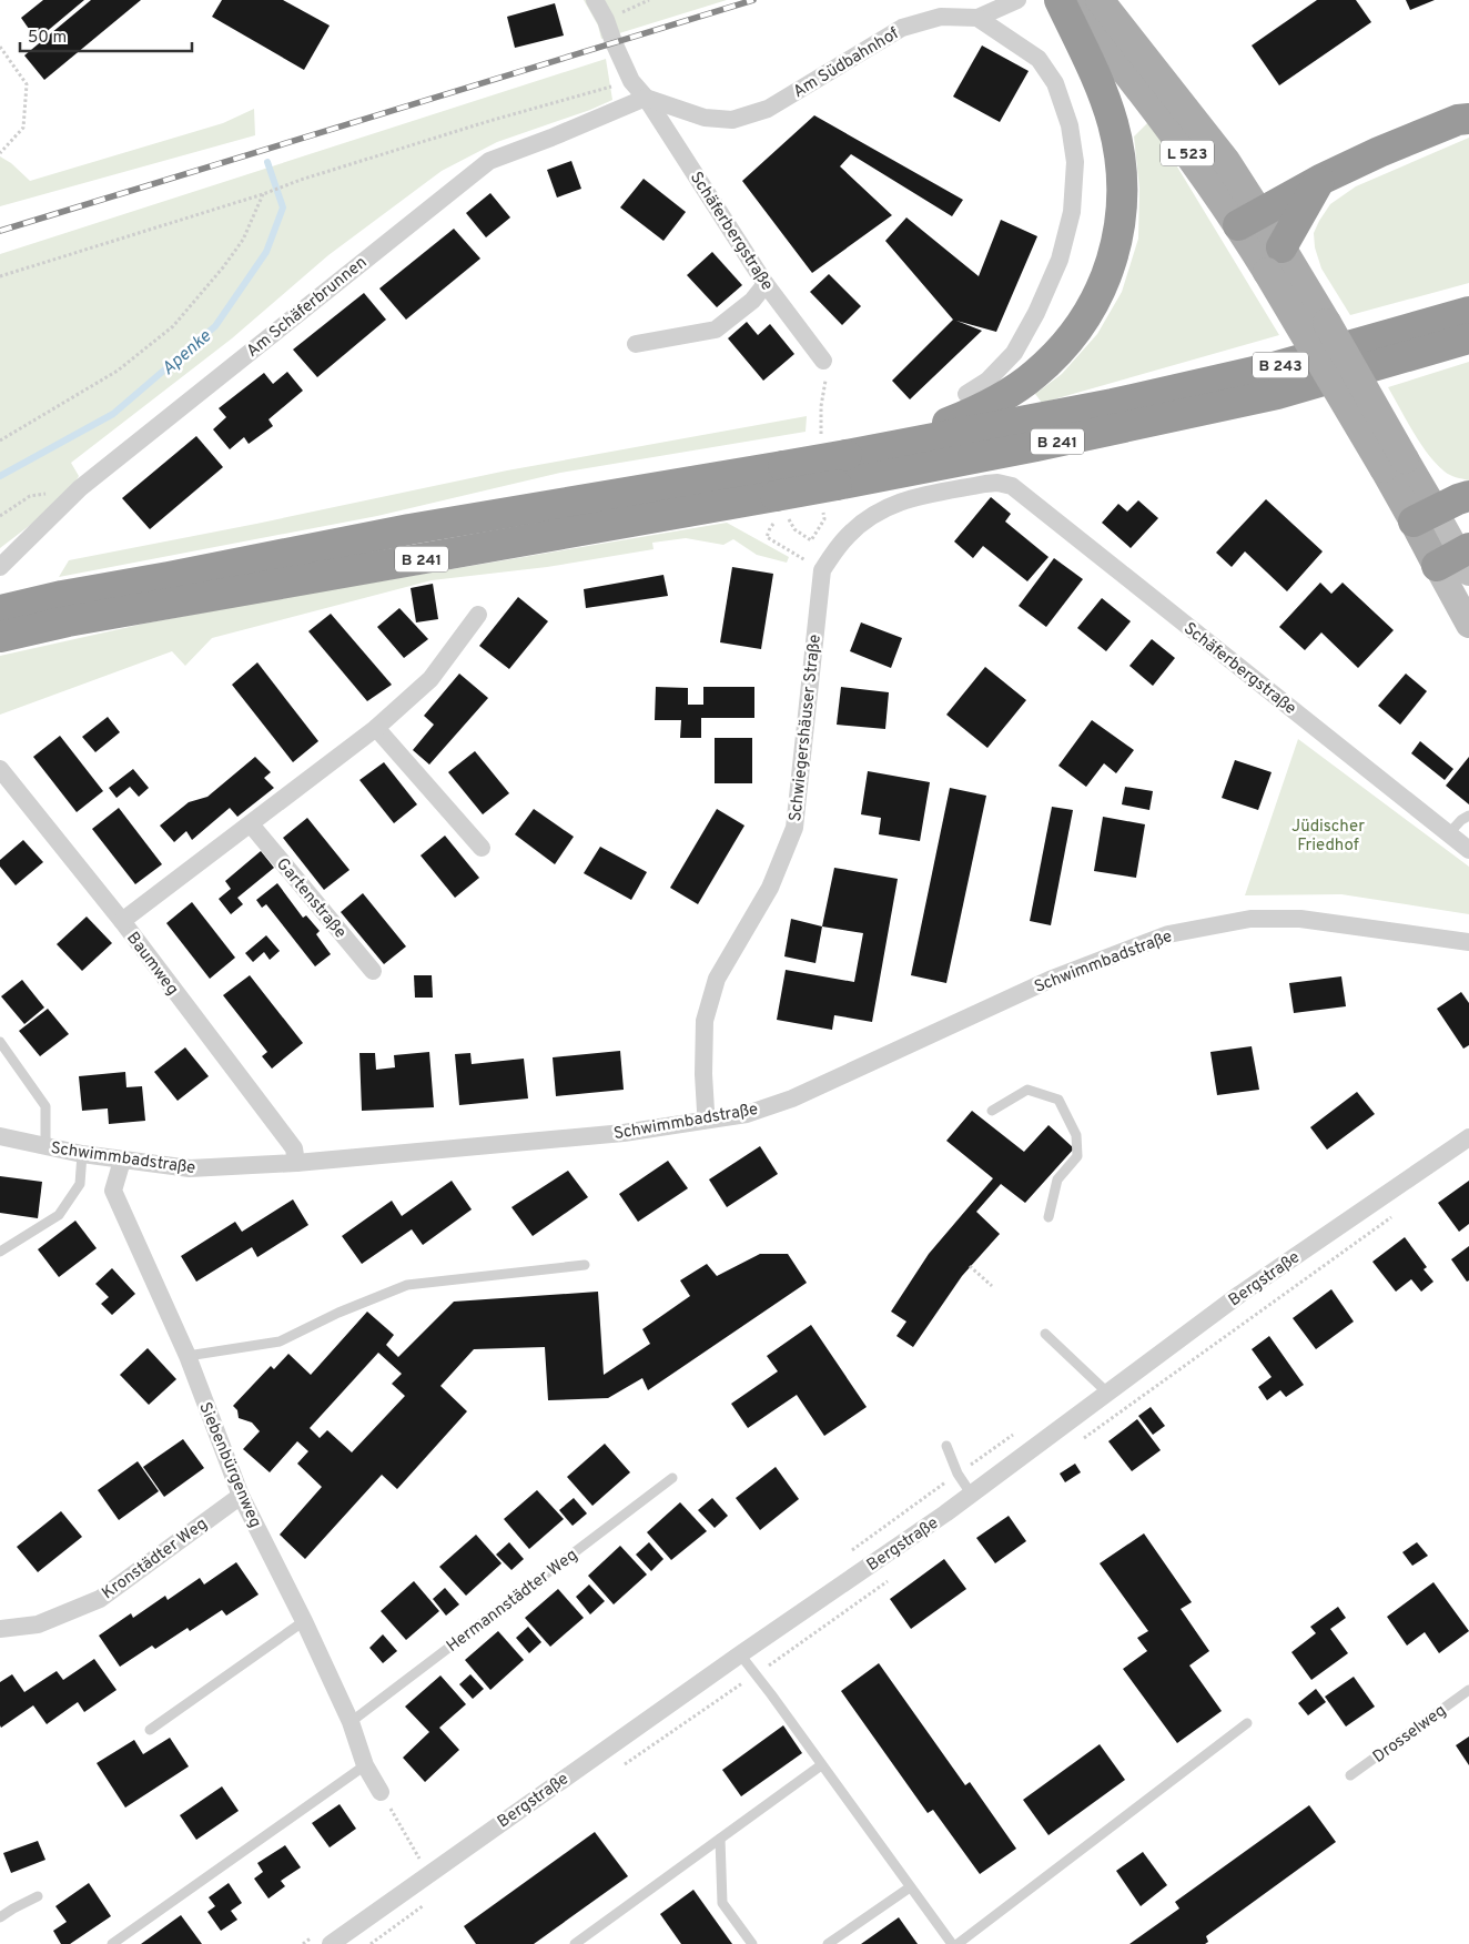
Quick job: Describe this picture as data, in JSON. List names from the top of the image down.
{
  "streets": {
    "highway": ["B 243", "B 241"],
    "street": [
      "Am Südbahnhof",
      "Schäferbergstraße",
      "Am Schäferbrunnen",
      "Schwiegershäuser Straße",
      "Gartenstraße",
      "Schwimmbadstraße",
      "Baumweg",
      "Bergstraße",
      "Siebenbürgenweg",
      "Kronstädter Weg"
    ],
    "lane": ["Hermannstädter Weg", "Drosselweg"]
  },
  "crossings": [
    ["Am Südbahnhof", "Schäferbergstraße"],
    ["Am Südbahnhof", "Am Schäferbrunnen"],
    ["Schäferbergstraße", "Am Schäferbrunnen"],
    ["Schäferbergstraße", "Schwiegershäuser Straße"],
    ["B 243", "B 241"],
    ["Schwiegershäuser Straße", "Schwimmbadstraße"],
    ["Schwimmbadstraße", "Baumweg"],
    ["Schwimmbadstraße", "Siebenbürgenweg"],
    ["Siebenbürgenweg", "Kronstädter Weg"],
    ["Siebenbürgenweg", "Hermannstädter Weg"]
  ],
  "water": ["Apenke"],
  "parks": ["Jüdischer Friedhof"],
  "scale_bar": "50 m"
}
